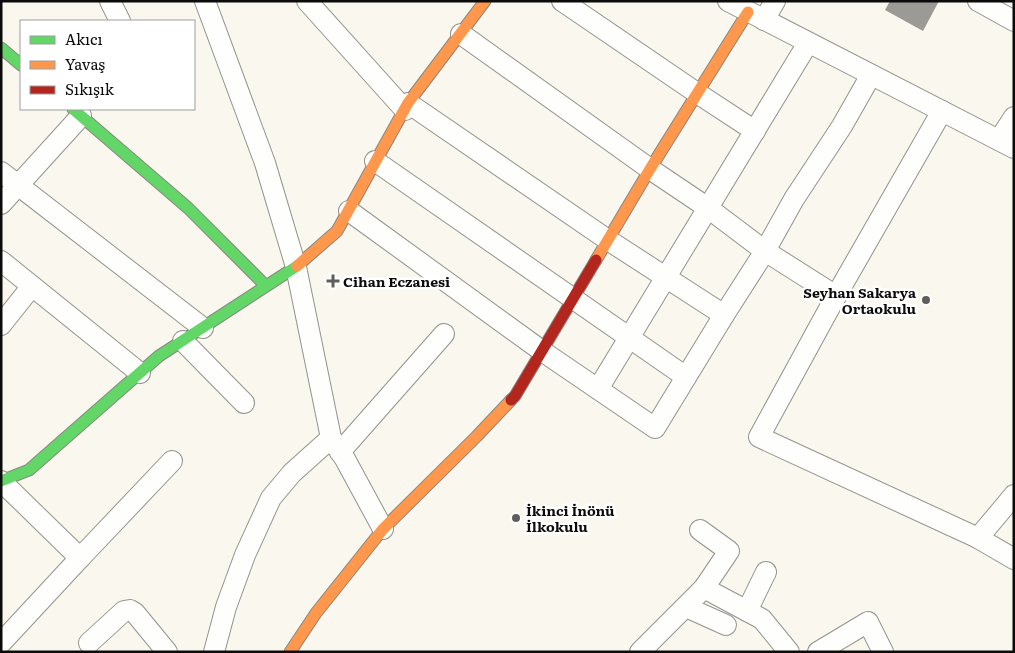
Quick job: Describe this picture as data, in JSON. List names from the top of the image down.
{
  "places": {
    "health": ["Cihan Eczanesi"],
    "other": ["Seyhan Sakarya Ortaokulu", "İkinci İnönü İlkokulu"]
  },
  "legend": ["Akıcı", "Yavaş", "Sıkışık"]
}
